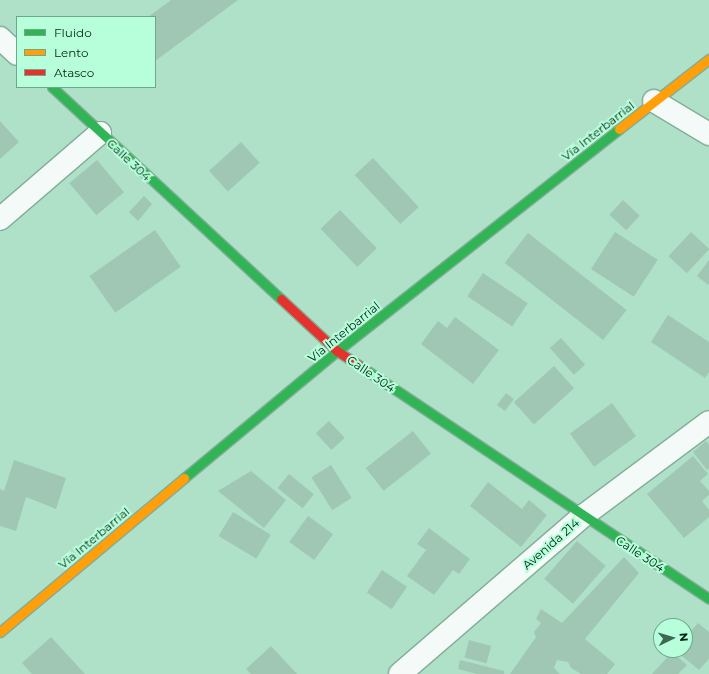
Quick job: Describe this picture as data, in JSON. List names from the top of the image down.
{
  "streets": {
    "main road": ["Vía Interbarrial", "Calle 304"],
    "street": ["Avenida 214"]
  },
  "crossings": [
    ["Vía Interbarrial", "Calle 304"],
    ["Calle 304", "Avenida 214"]
  ],
  "legend": ["Fluido", "Lento", "Atasco"],
  "north": "right"
}
